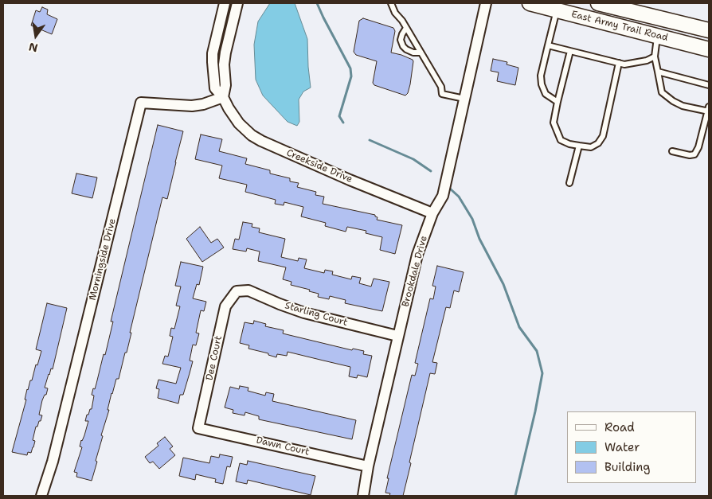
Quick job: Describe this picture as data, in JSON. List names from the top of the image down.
{
  "streets": {
    "main road": ["East Army Trail Road"],
    "street": [
      "Creekside Drive",
      "Morningside Drive",
      "Brookdale Drive",
      "Starling Court",
      "Dee Court",
      "Dawn Court"
    ]
  },
  "crossings": [
    ["Creekside Drive", "Morningside Drive"],
    ["Creekside Drive", "Brookdale Drive"],
    ["Brookdale Drive", "Starling Court"],
    ["Brookdale Drive", "Dawn Court"],
    ["Starling Court", "Dee Court"],
    ["Dee Court", "Dawn Court"]
  ],
  "legend": ["Road", "Water", "Building"],
  "north": "bottom"
}
